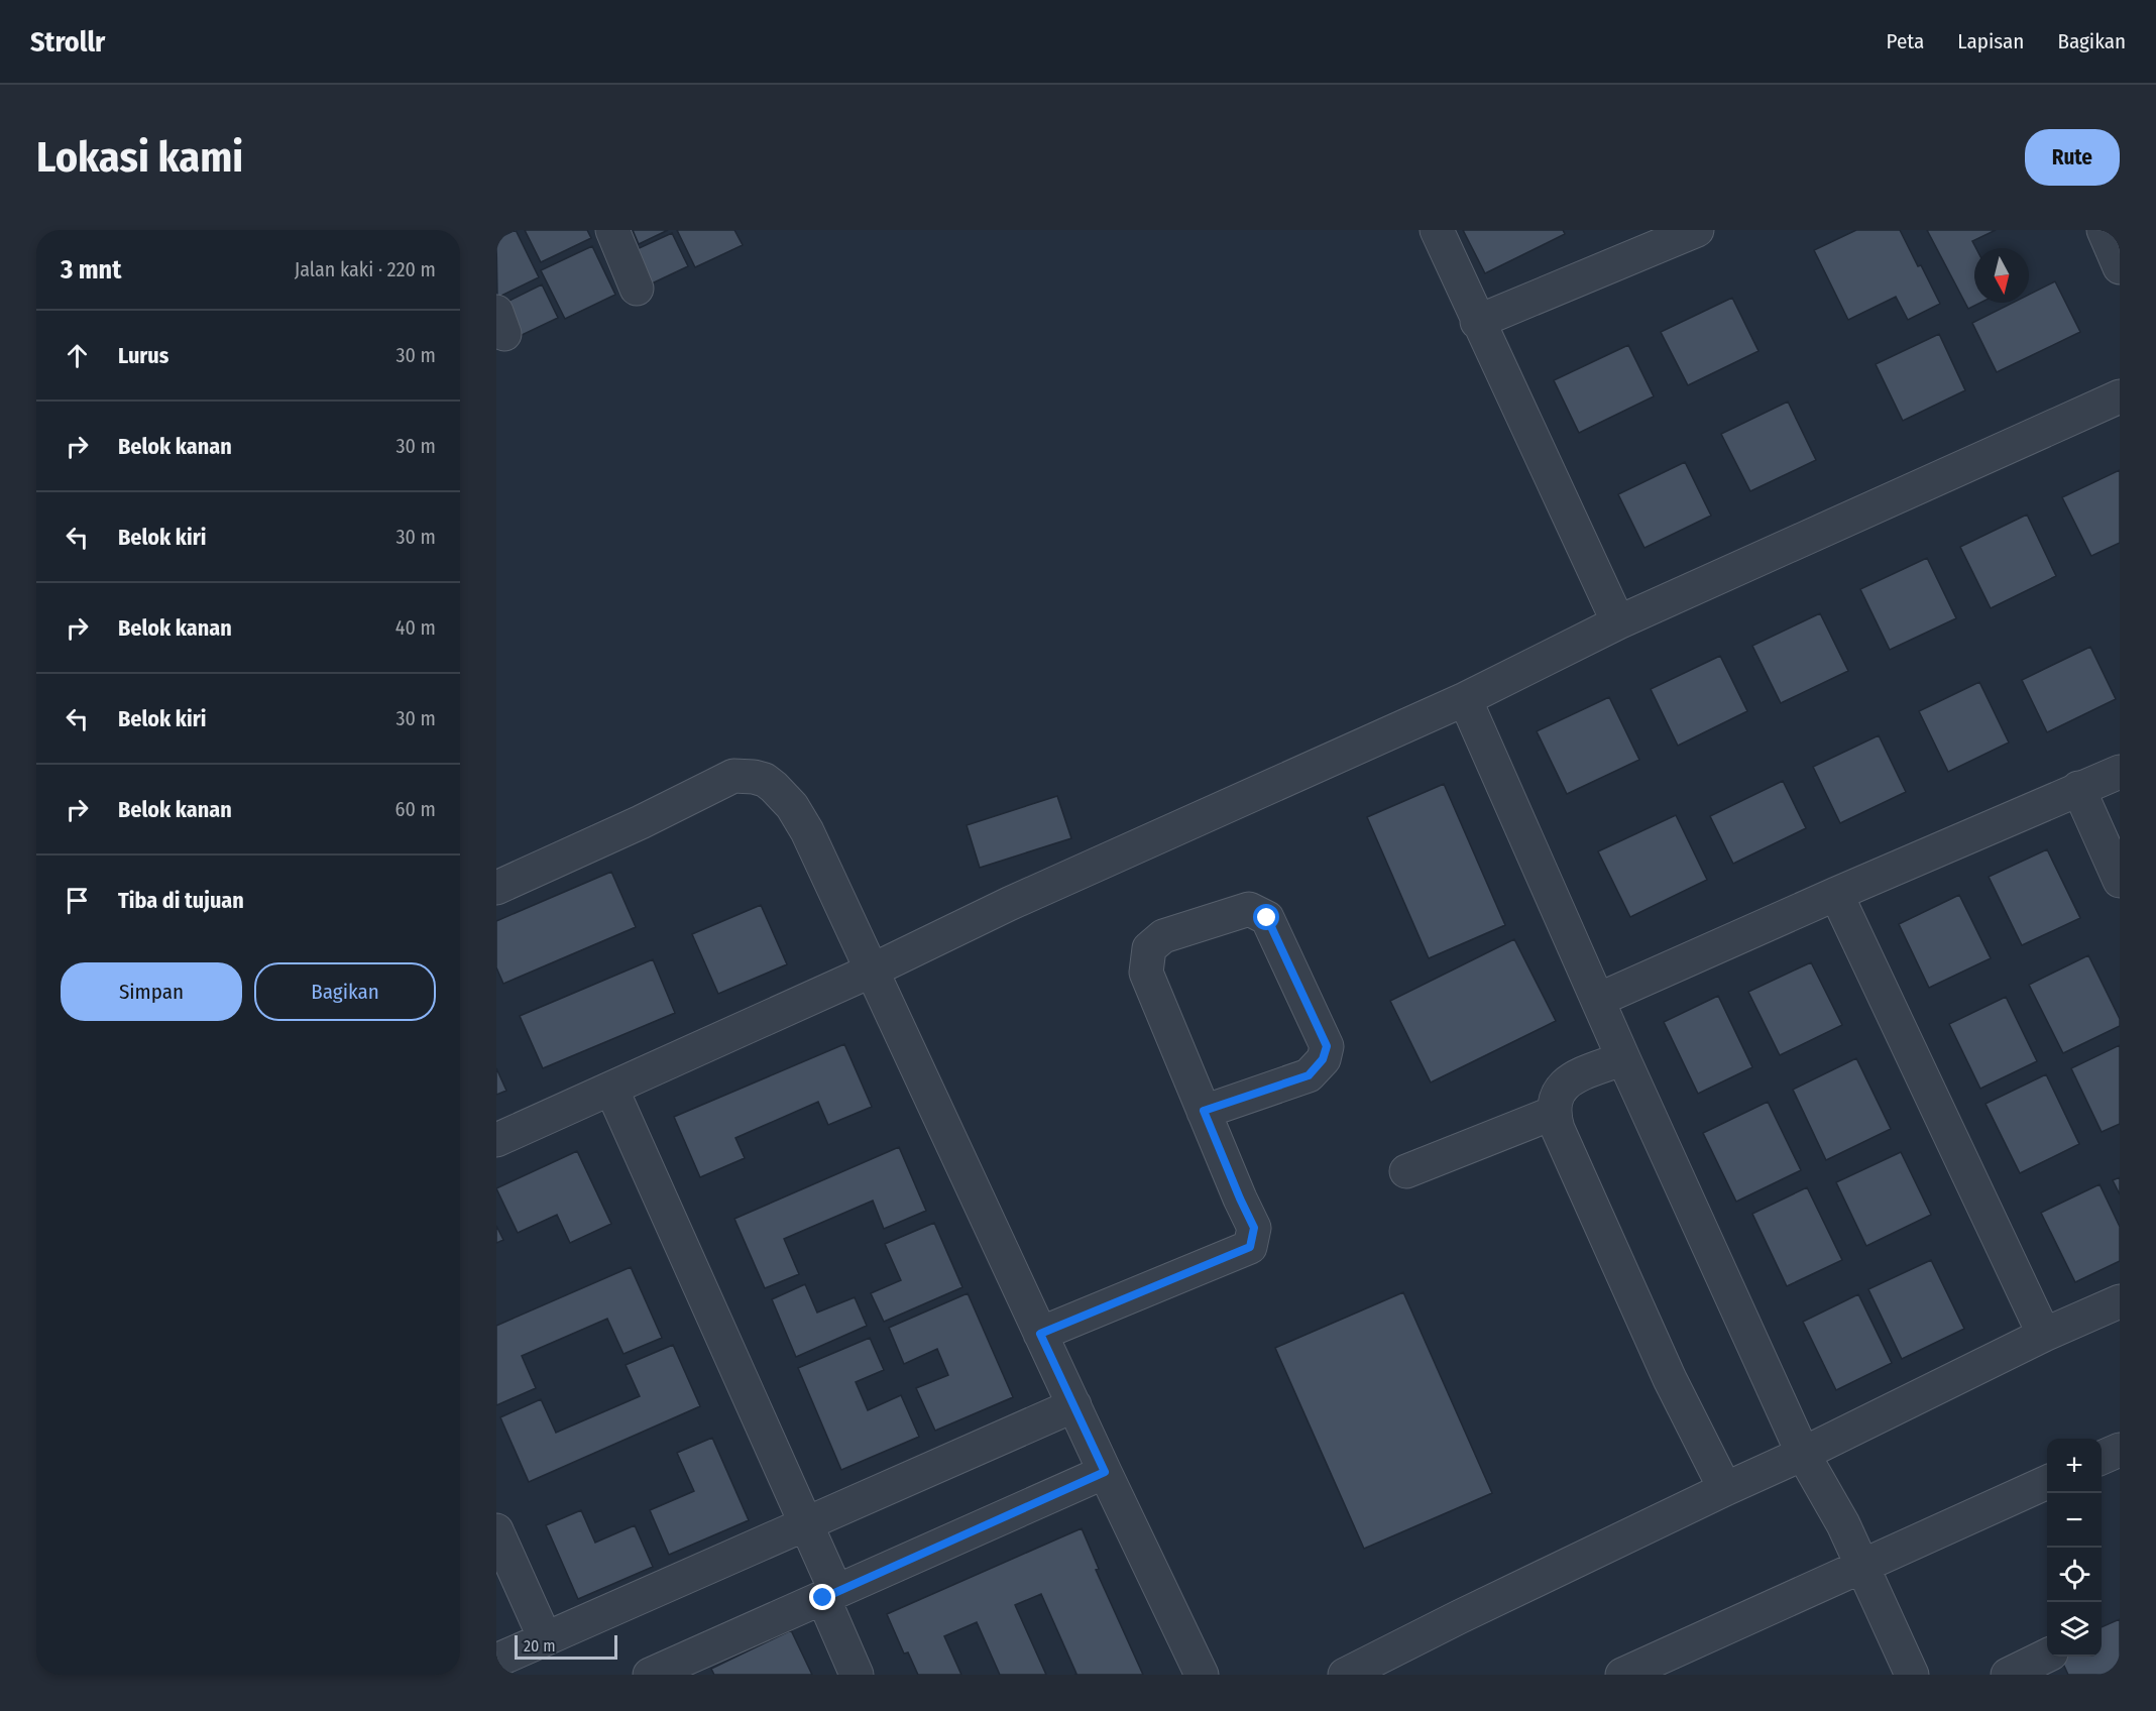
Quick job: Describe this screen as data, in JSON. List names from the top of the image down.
{
  "scale_bar": "20 m",
  "north": "bottom",
  "page": {
    "header": "Strollr",
    "nav": ["Peta", "Lapisan", "Bagikan"],
    "buttons": [
      "Rute",
      ["Simpan", "Bagikan"]
    ],
    "title": "Lokasi kami",
    "heading": ["3 mnt", "Jalan kaki · 220 m"],
    "list": [
      ["Lurus", "30 m"],
      ["Belok kanan", "30 m"],
      ["Belok kiri", "30 m"],
      ["Belok kanan", "40 m"],
      ["Belok kiri", "30 m"],
      ["Belok kanan", "60 m"],
      "Tiba di tujuan"
    ],
    "map_buttons": ["+", "−"],
    "scale": "20 m"
  }
}
